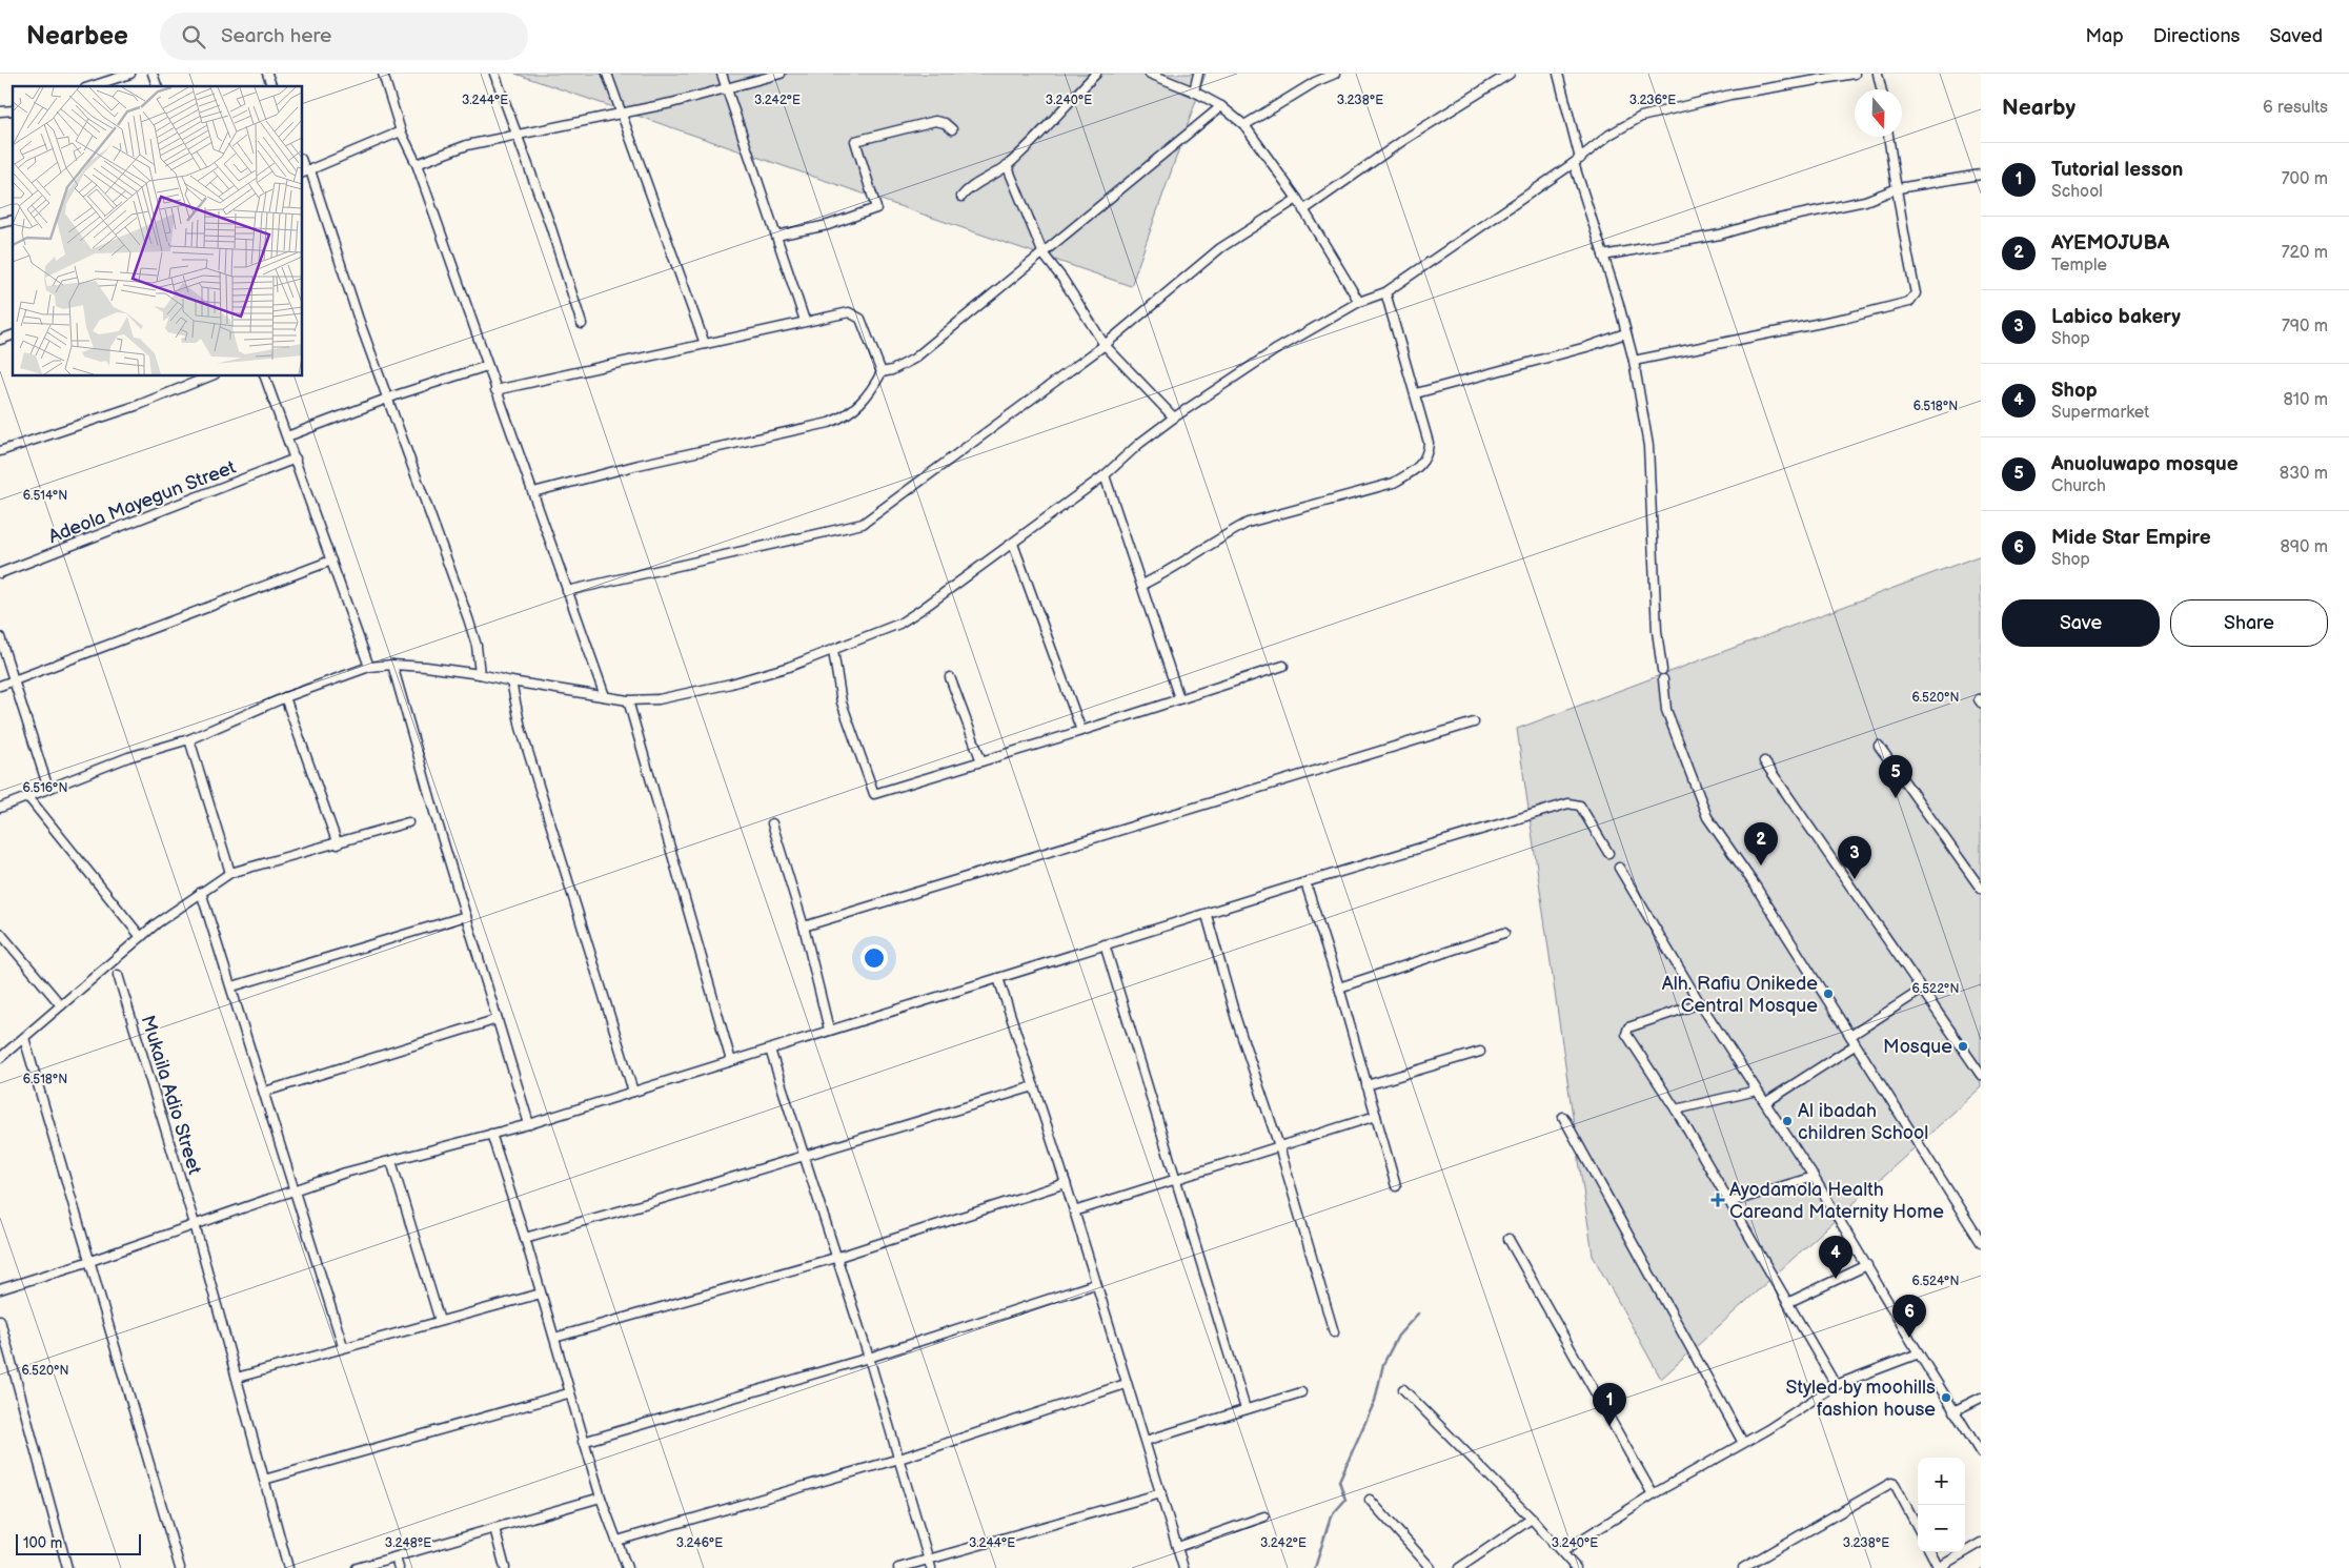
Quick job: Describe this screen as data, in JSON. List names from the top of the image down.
{
  "streets": {
    "street": ["Adeola Mayegun Street", "Mukaila Adio Street"]
  },
  "places": {
    "other": [
      "Alh. Rafiu Onikede Central Mosque",
      "Mosque",
      "Al ibadah children School",
      "Styled by moohills fashion house"
    ],
    "health": ["Ayodamola Health Careand Maternity Home"]
  },
  "scale_bar": "100 m",
  "north": "bottom",
  "page": {
    "header": "Nearbee",
    "search": "Search here",
    "nav": ["Map", "Directions", "Saved"],
    "heading": ["Nearby", "6 results"],
    "list": [
      {
        "mark": "1",
        "name": "Tutorial lesson",
        "note": "School",
        "value": "700 m"
      },
      {
        "mark": "2",
        "name": "AYEMOJUBA",
        "note": "Temple",
        "value": "720 m"
      },
      {
        "mark": "3",
        "name": "Labico bakery",
        "note": "Shop",
        "value": "790 m"
      },
      {
        "mark": "4",
        "name": "Shop",
        "note": "Supermarket",
        "value": "810 m"
      },
      {
        "mark": "5",
        "name": "Anuoluwapo mosque",
        "note": "Church",
        "value": "830 m"
      },
      {
        "mark": "6",
        "name": "Mide Star Empire",
        "note": "Shop",
        "value": "890 m"
      }
    ],
    "buttons": ["Save", "Share"],
    "pins": [
      "5",
      "2",
      "3",
      "4",
      "6",
      "1"
    ],
    "map_buttons": ["+", "−"],
    "scale": "100 m"
  },
  "coordinates": [
    "3.240°E",
    "3.244°E",
    "3.242°E",
    "3.238°E",
    "3.236°E",
    "6.518°N",
    "6.514°N",
    "6.520°N",
    "6.516°N",
    "6.522°N",
    "6.524°N",
    "3.248°E",
    "3.246°E"
  ]
}
